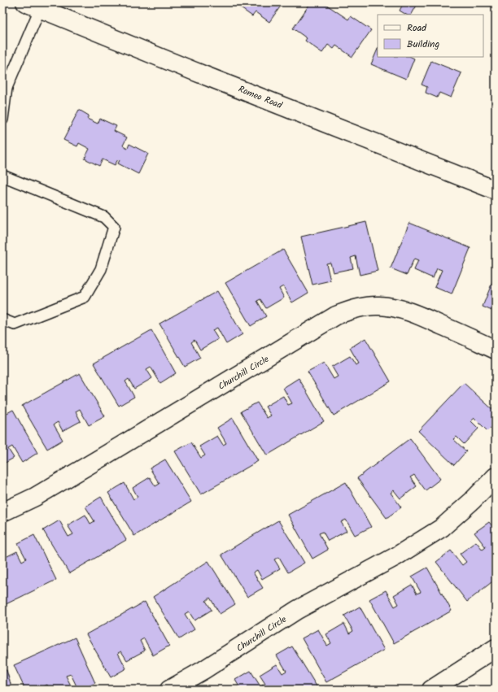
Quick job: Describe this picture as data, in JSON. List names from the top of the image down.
{
  "streets": {
    "street": ["Romeo Road", "Churchill Circle"]
  },
  "legend": ["Road", "Building"]
}
